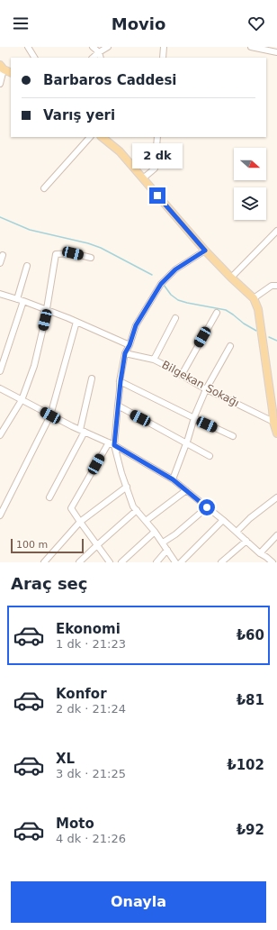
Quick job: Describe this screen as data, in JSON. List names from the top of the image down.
{
  "streets": {
    "street": ["Bilgekan Sokağı"]
  },
  "scale_bar": "100 m",
  "north": "right",
  "page": {
    "header": "Movio",
    "banner": ["Barbaros Caddesi", "Varış yeri"],
    "bubble": "2 dk",
    "scale": "100 m",
    "heading": "Araç seç",
    "list": [
      {
        "name": "Ekonomi",
        "note": "1 dk · 21:23",
        "value": "₺60"
      },
      {
        "name": "Konfor",
        "note": "2 dk · 21:24",
        "value": "₺81"
      },
      {
        "name": "XL",
        "note": "3 dk · 21:25",
        "value": "₺102"
      },
      {
        "name": "Moto",
        "note": "4 dk · 21:26",
        "value": "₺92"
      }
    ],
    "buttons": "Onayla"
  }
}
